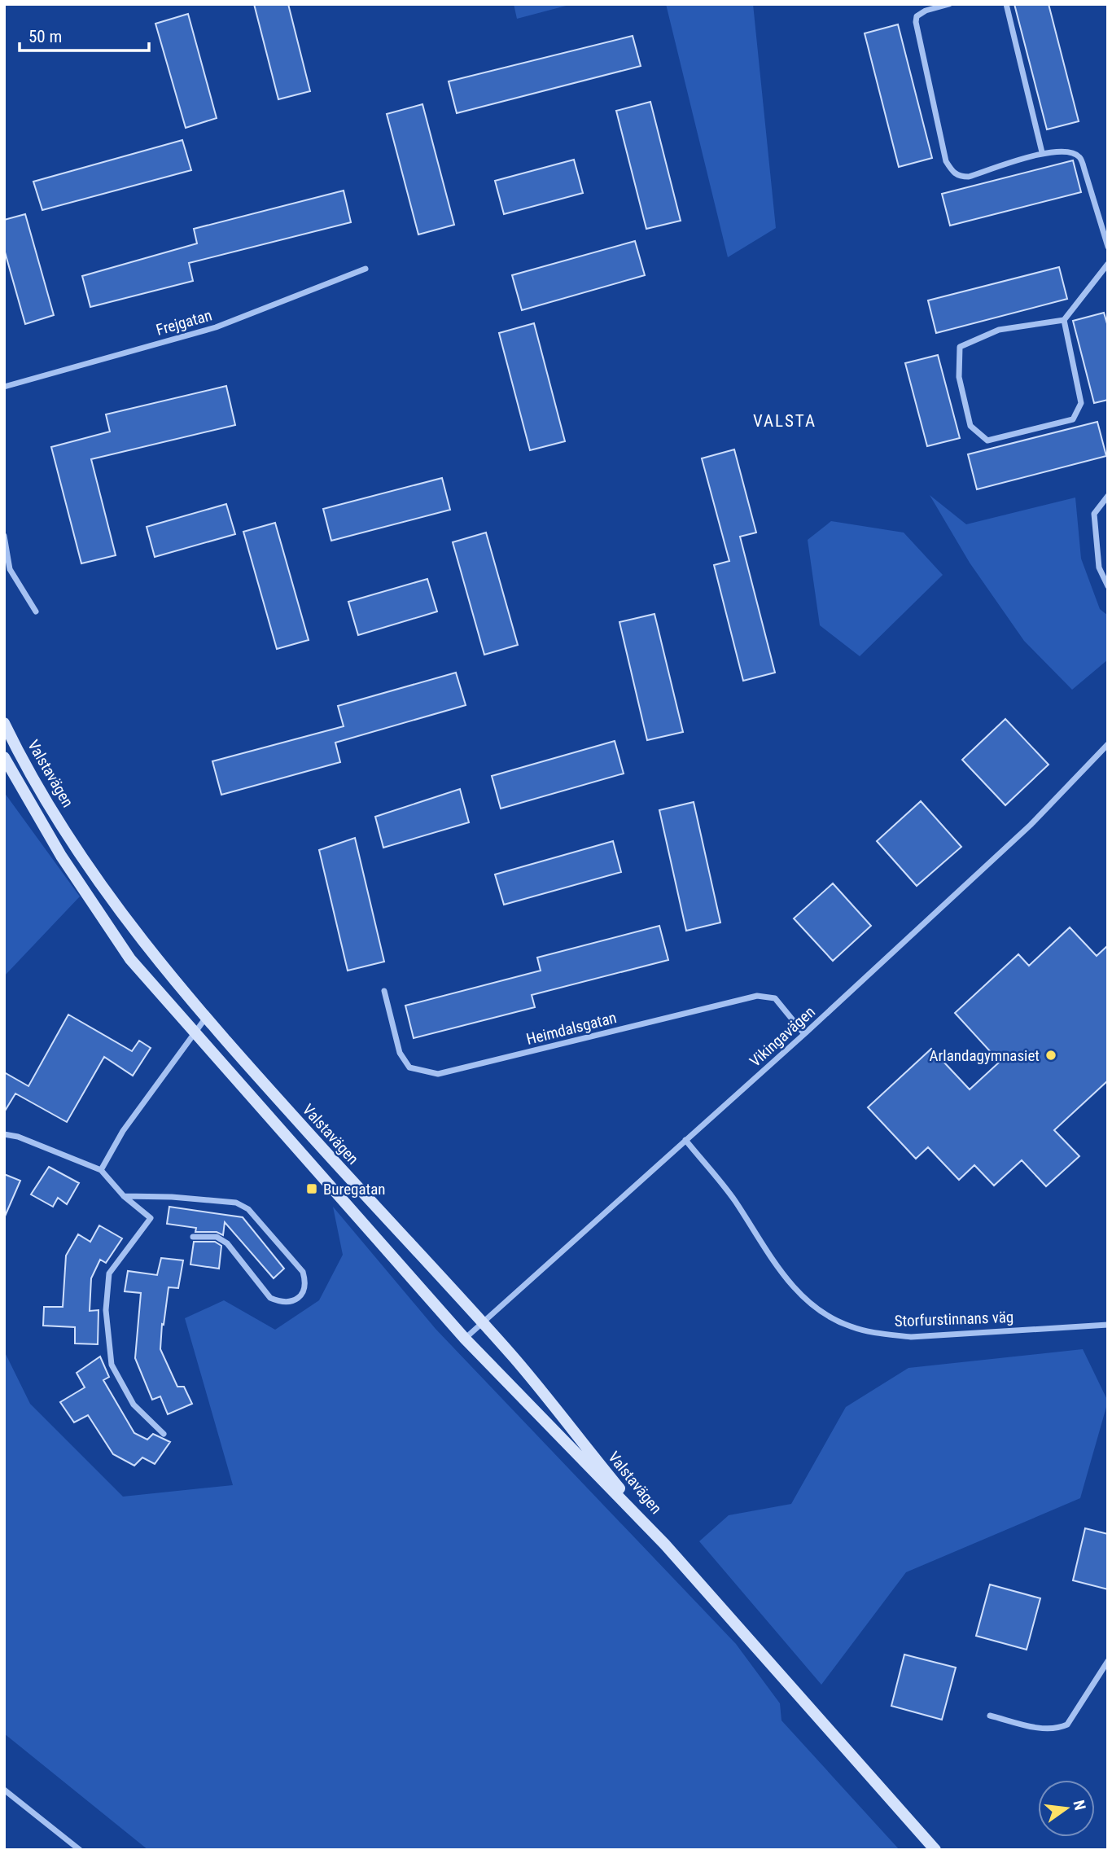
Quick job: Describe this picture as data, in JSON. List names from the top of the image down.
{
  "streets": {
    "street": [
      "Frejgatan",
      "Valstavägen",
      "Heimdalsgatan",
      "Vikingavägen",
      "Storfurstinnans väg"
    ]
  },
  "crossings": [
    ["Valstavägen", "Vikingavägen"],
    ["Heimdalsgatan", "Vikingavägen"],
    ["Vikingavägen", "Storfurstinnans väg"]
  ],
  "districts": ["VALSTA"],
  "places": {
    "other": ["Arlandagymnasiet"],
    "transit": ["Buregatan"]
  },
  "scale_bar": "50 m",
  "north": "right"
}
